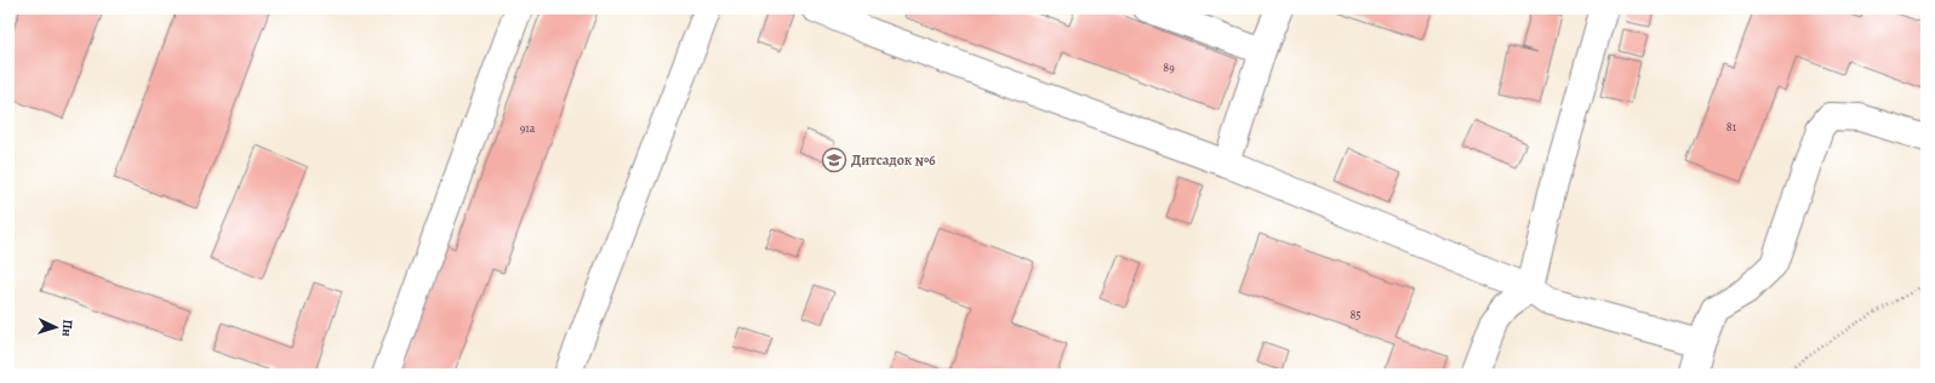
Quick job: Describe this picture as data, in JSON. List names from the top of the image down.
{
  "places": {
    "school or university": ["Дитсадок №6"]
  },
  "house_numbers": [
    "89",
    "81",
    "91а",
    "85"
  ],
  "north": "right"
}
